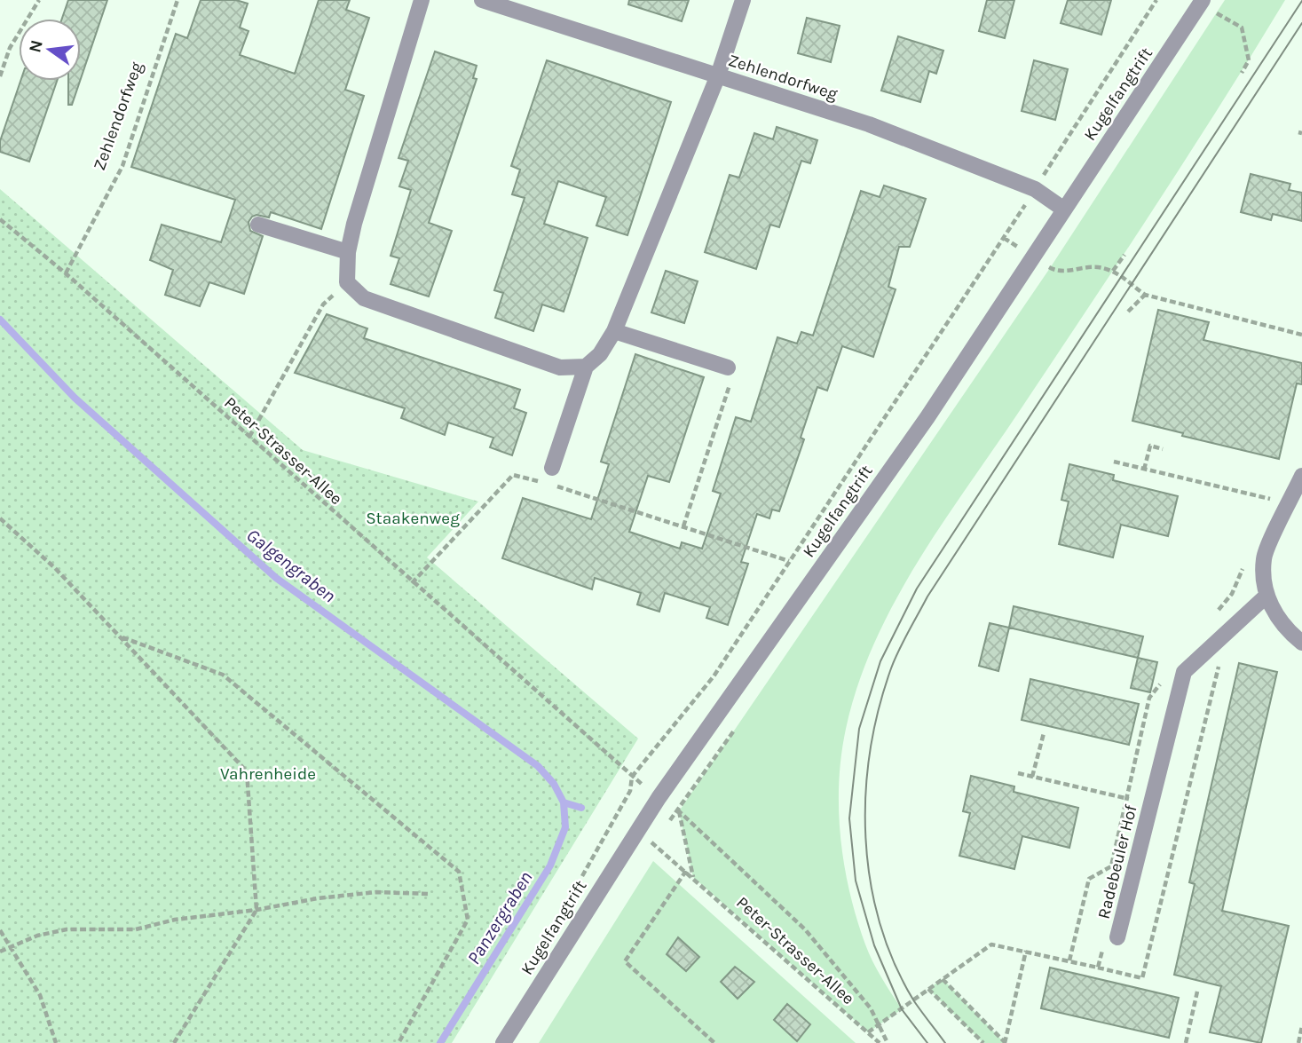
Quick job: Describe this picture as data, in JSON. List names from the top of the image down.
{
  "streets": {
    "street": ["Zehlendorfweg", "Kugelfangtrift", "Radebeuler Hof"],
    "path": ["Peter-Strasser-Allee"]
  },
  "crossings": [
    ["Zehlendorfweg", "Kugelfangtrift"],
    ["Zehlendorfweg", "Peter-Strasser-Allee"],
    ["Kugelfangtrift", "Peter-Strasser-Allee"]
  ],
  "water": ["Galgengraben", "Panzergraben"],
  "parks": ["Staakenweg", "Vahrenheide"],
  "north": "left"
}
